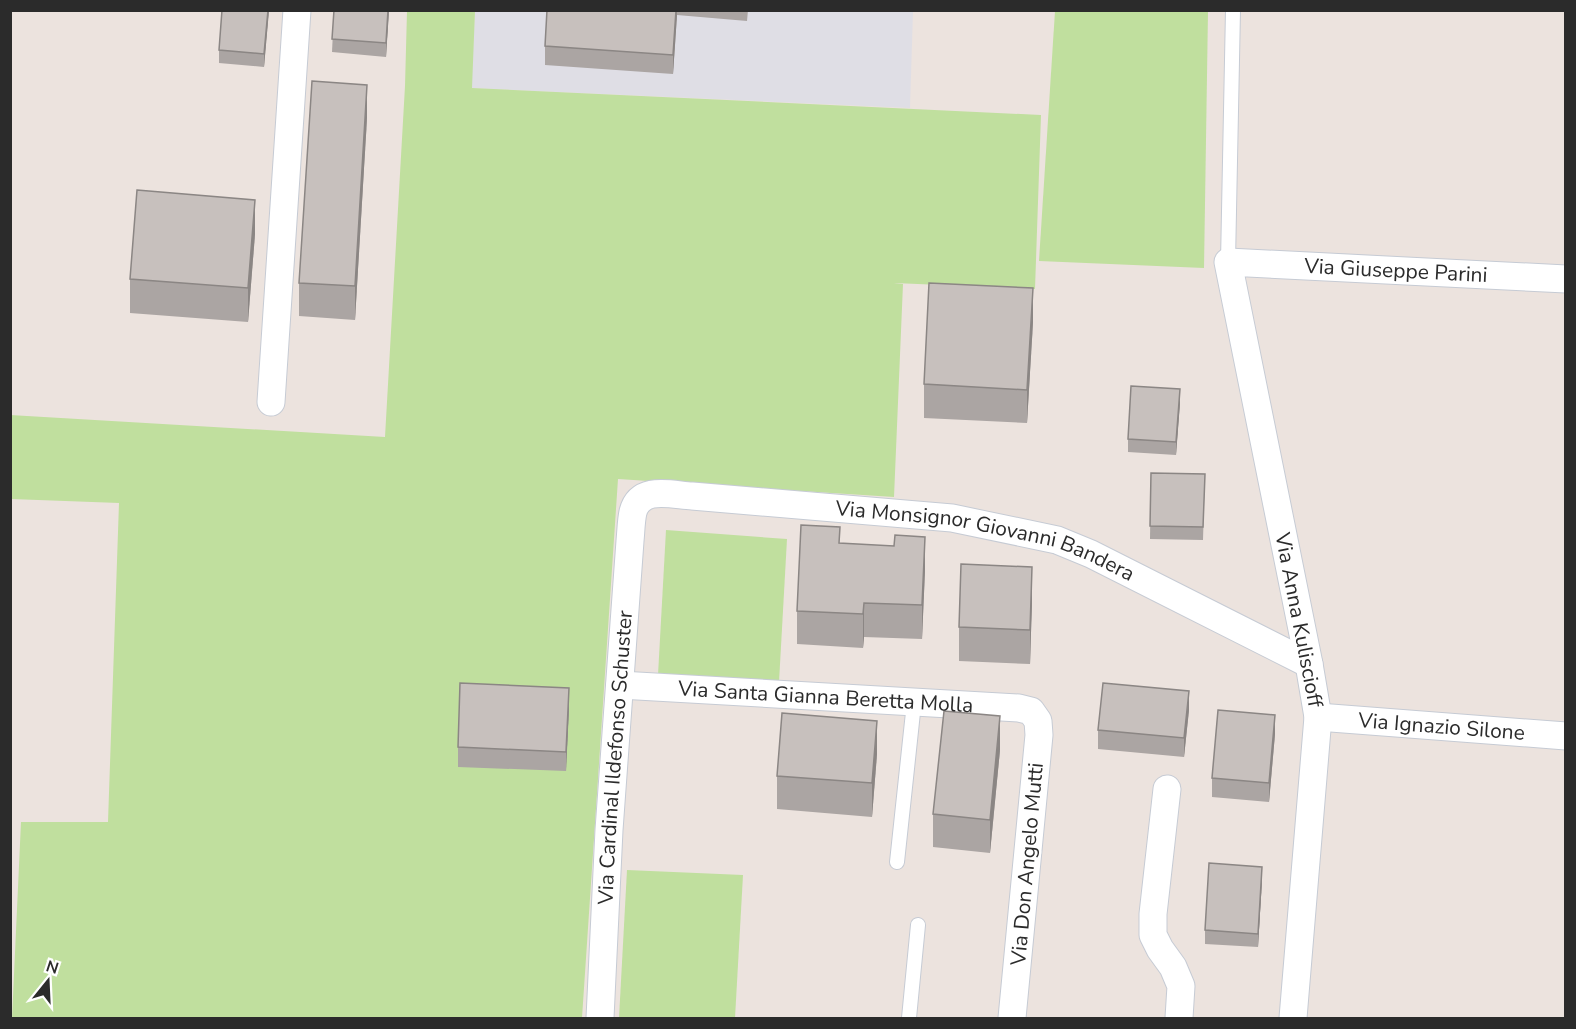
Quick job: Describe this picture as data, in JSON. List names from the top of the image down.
{
  "streets": {
    "street": [
      "Via Giuseppe Parini",
      "Via Monsignor Giovanni Bandera",
      "Via Anna Kuliscioff",
      "Via Santa Gianna Beretta Molla",
      "Via Ignazio Silone",
      "Via Cardinal Ildefonso Schuster",
      "Via Don Angelo Mutti"
    ]
  },
  "crossings": [
    ["Via Giuseppe Parini", "Via Anna Kuliscioff"],
    ["Via Monsignor Giovanni Bandera", "Via Anna Kuliscioff"],
    ["Via Monsignor Giovanni Bandera", "Via Cardinal Ildefonso Schuster"],
    ["Via Anna Kuliscioff", "Via Ignazio Silone"],
    ["Via Santa Gianna Beretta Molla", "Via Cardinal Ildefonso Schuster"],
    ["Via Santa Gianna Beretta Molla", "Via Don Angelo Mutti"]
  ],
  "north": "top"
}
